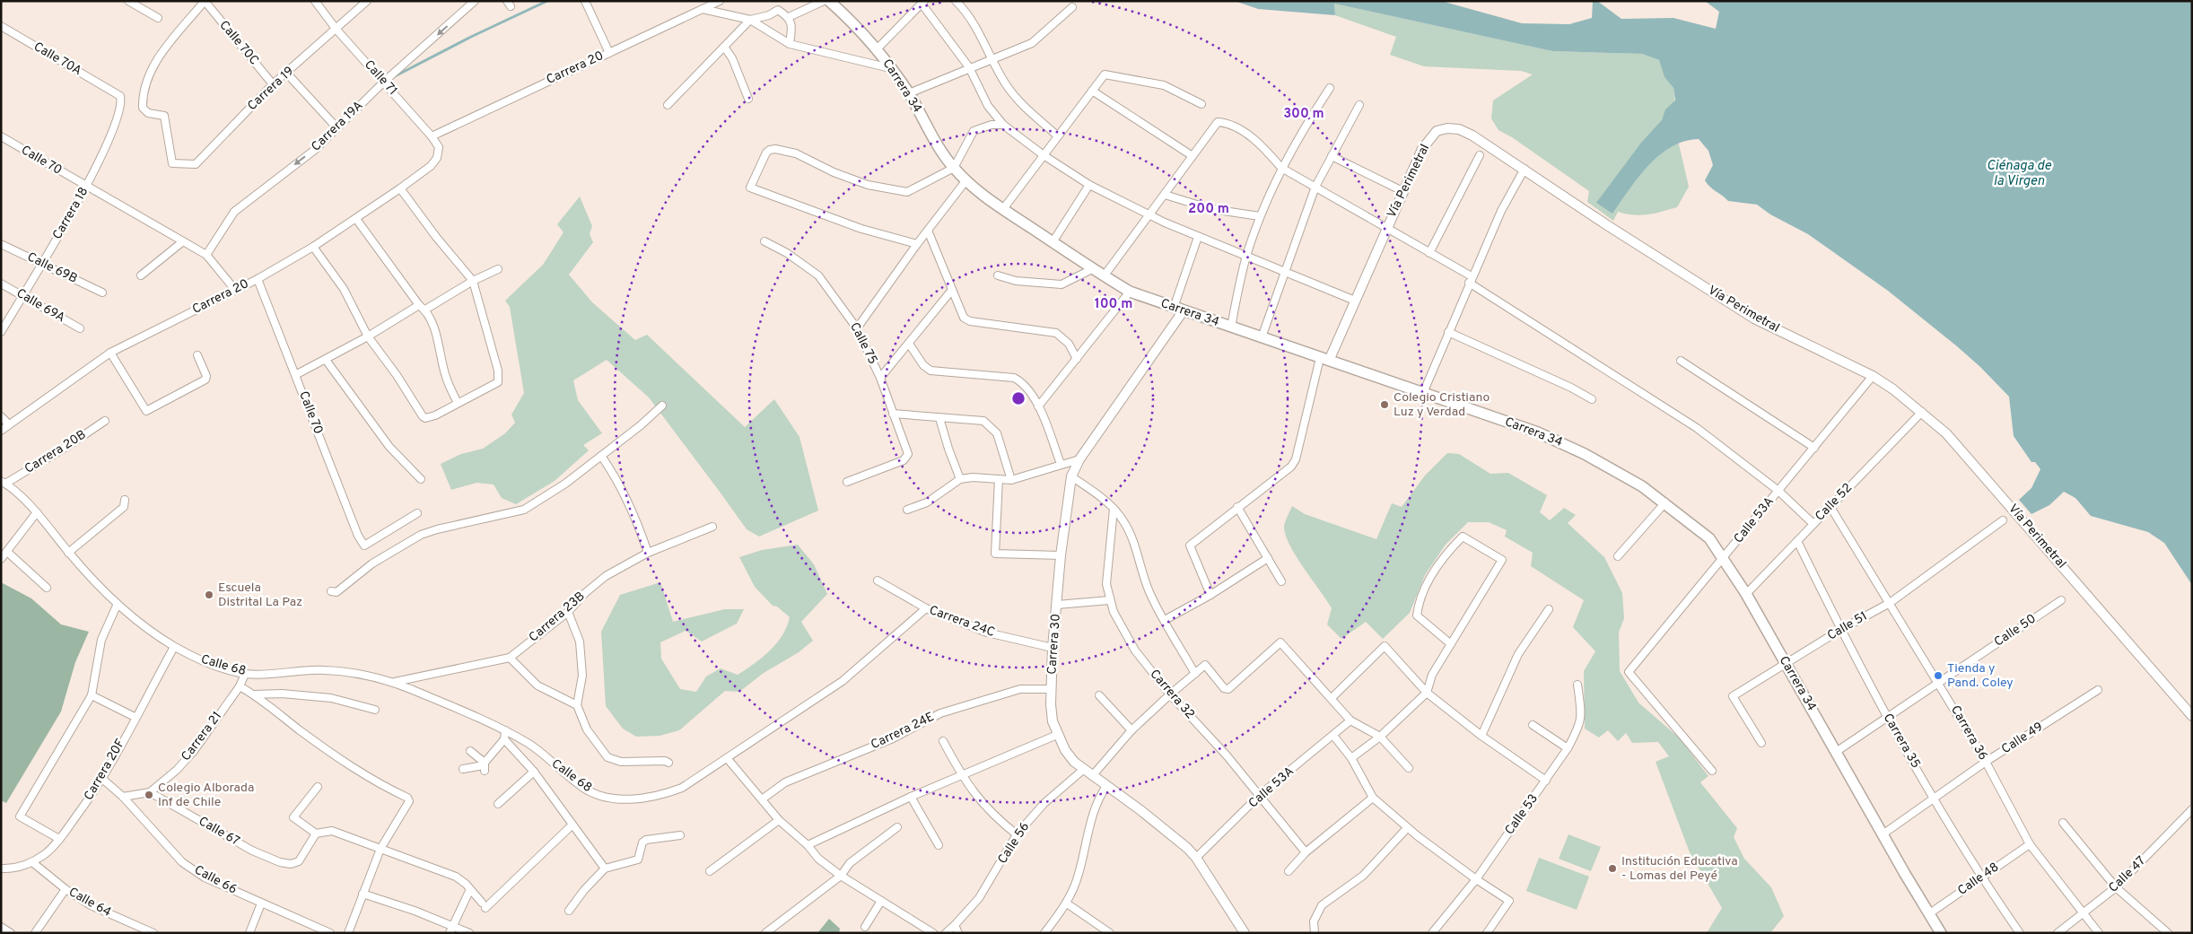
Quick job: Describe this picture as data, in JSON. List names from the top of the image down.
{
  "streets": {
    "main road": ["Carrera 34"],
    "street": [
      "Calle 70C",
      "Calle 70A",
      "Carrera 20",
      "Calle 71",
      "Carrera 19",
      "Carrera 19A",
      "Calle 70",
      "Vía Perimetral",
      "Carrera 18",
      "Calle 69B",
      "Calle 69A",
      "Calle 75",
      "Carrera 20B",
      "Calle 52",
      "Calle 53A",
      "Carrera 23B",
      "Carrera 24C",
      "Calle 51",
      "Calle 50",
      "Carrera 30",
      "Calle 68",
      "Carrera 32",
      "Carrera 24E",
      "Carrera 36",
      "Carrera 21",
      "Calle 49",
      "Carrera 35",
      "Carrera 20F",
      "Calle 53",
      "Calle 67",
      "Calle 56",
      "Calle 47",
      "Calle 48",
      "Calle 66",
      "Calle 64"
    ]
  },
  "crossings": [
    ["Calle 70C", "Carrera 19"],
    ["Calle 70A", "Carrera 18"],
    ["Carrera 20", "Calle 71"],
    ["Carrera 20", "Calle 70"],
    ["Calle 71", "Carrera 19"],
    ["Calle 71", "Carrera 19A"],
    ["Carrera 34", "Vía Perimetral"],
    ["Carrera 34", "Calle 52"],
    ["Carrera 34", "Calle 53A"],
    ["Carrera 34", "Calle 51"],
    ["Carrera 34", "Calle 50"],
    ["Carrera 34", "Carrera 30"],
    ["Carrera 34", "Calle 49"],
    ["Carrera 34", "Calle 48"],
    ["Carrera 19A", "Calle 70"],
    ["Calle 70", "Carrera 18"],
    ["Vía Perimetral", "Calle 52"],
    ["Vía Perimetral", "Calle 53A"],
    ["Carrera 18", "Calle 69B"],
    ["Carrera 18", "Calle 69A"],
    ["Carrera 20B", "Calle 68"],
    ["Calle 52", "Carrera 36"],
    ["Calle 52", "Carrera 35"],
    ["Calle 53A", "Carrera 30"],
    ["Calle 53A", "Carrera 32"],
    ["Carrera 23B", "Calle 68"],
    ["Carrera 24C", "Carrera 30"],
    ["Carrera 24C", "Calle 68"],
    ["Calle 51", "Carrera 36"],
    ["Calle 51", "Carrera 35"],
    ["Calle 50", "Carrera 36"],
    ["Calle 50", "Carrera 35"],
    ["Carrera 30", "Carrera 24E"],
    ["Carrera 30", "Calle 56"],
    ["Calle 68", "Carrera 21"],
    ["Calle 68", "Carrera 20F"],
    ["Carrera 36", "Calle 49"],
    ["Carrera 36", "Calle 47"],
    ["Carrera 36", "Calle 48"],
    ["Carrera 21", "Calle 67"],
    ["Calle 49", "Carrera 35"],
    ["Carrera 35", "Calle 48"],
    ["Carrera 20F", "Calle 66"],
    ["Carrera 20F", "Calle 64"]
  ],
  "one_way": ["Carrera 19A"],
  "water": ["Ciénaga de la Virgen"],
  "places": [
    "Colegio Cristiano Luz y Verdad",
    "Escuela Distrital La Paz",
    "Tienda y Pand. Coley",
    "Colegio Alborada Inf de Chile",
    "Institución Educativa - Lomas del Peyé"
  ],
  "rings": ["300 m", "200 m", "100 m"]
}
